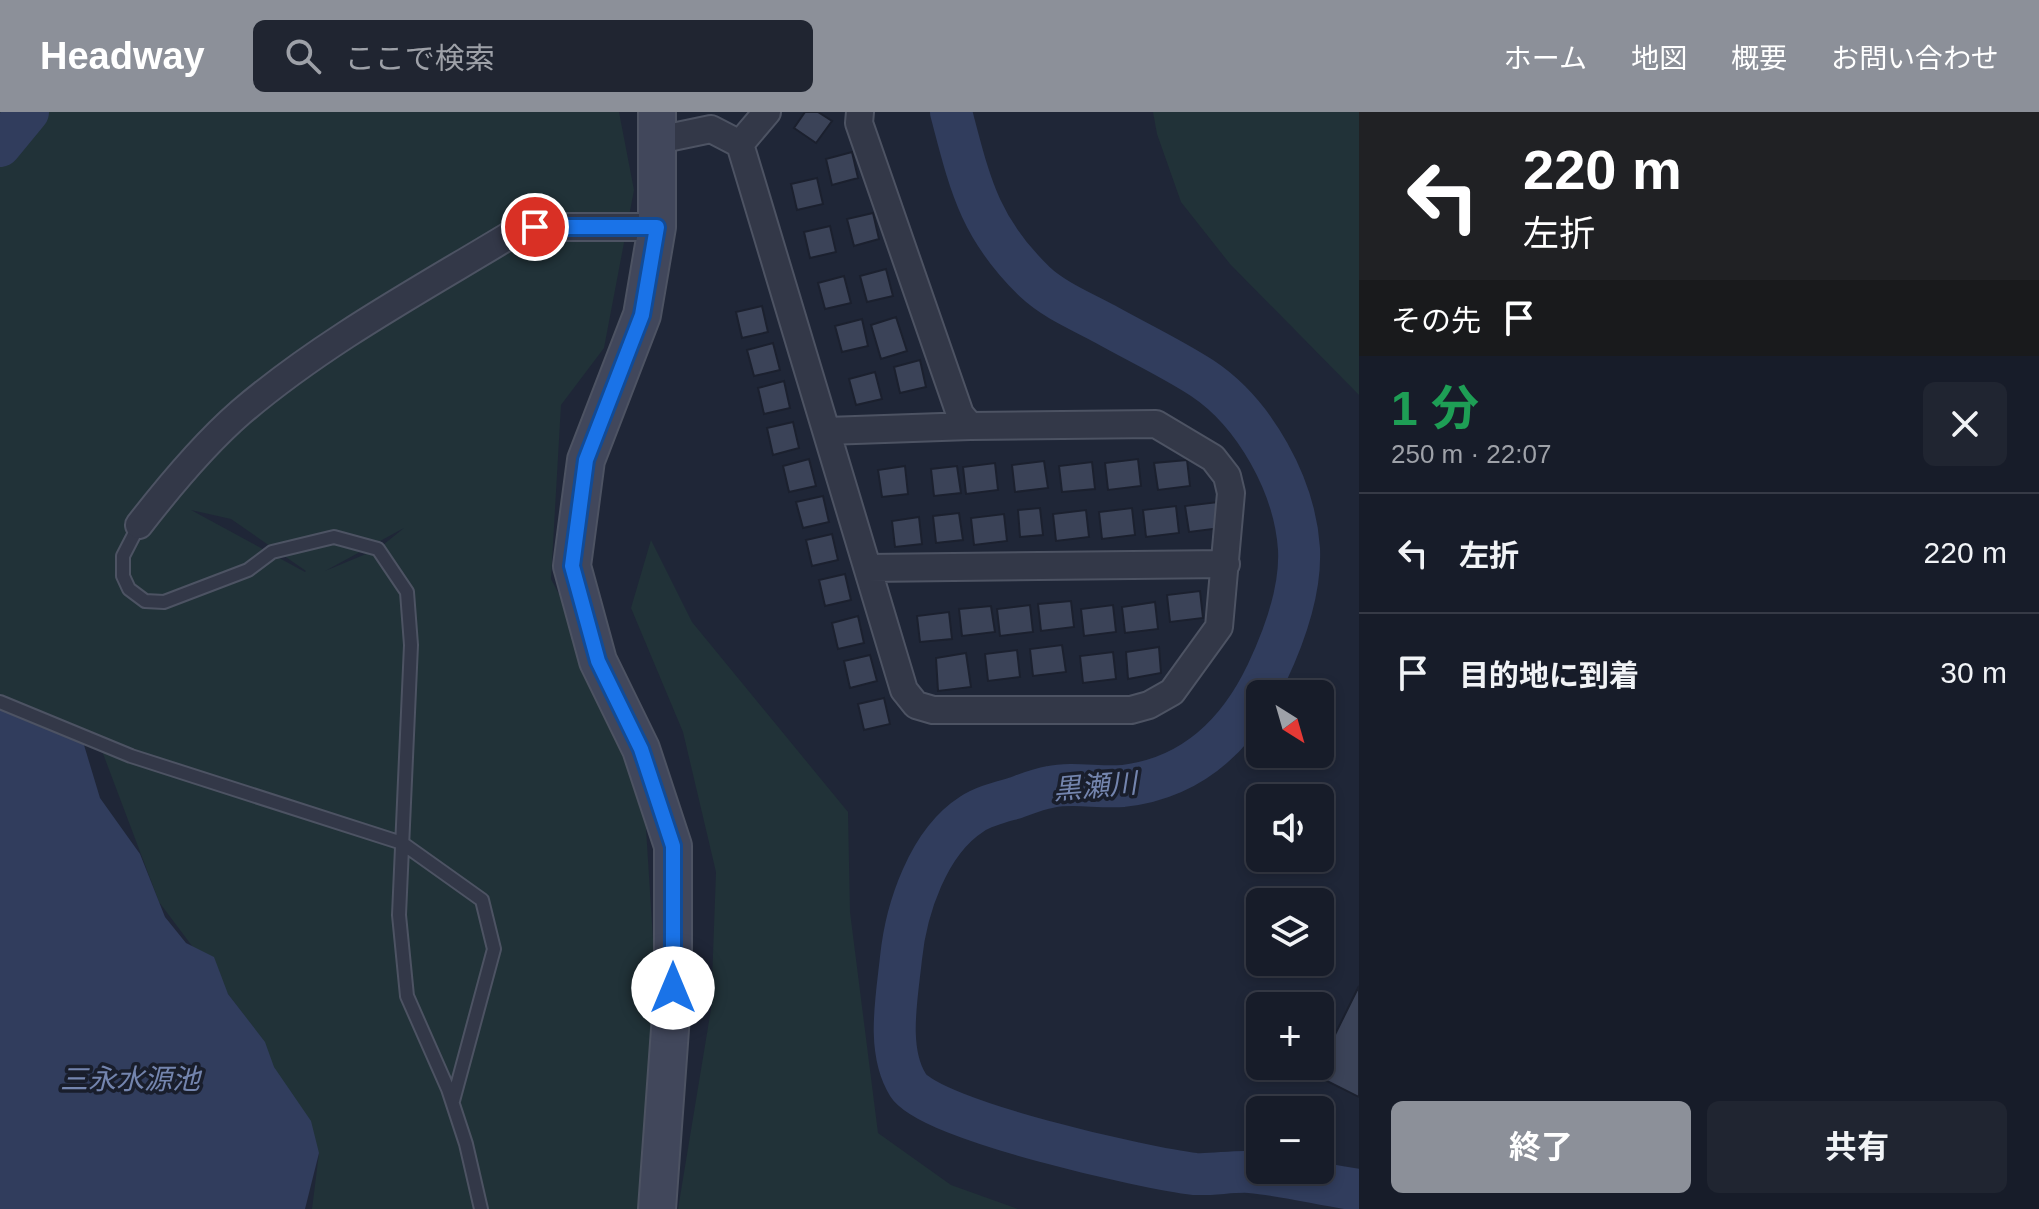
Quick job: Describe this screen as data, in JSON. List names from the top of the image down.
{
  "water": ["黒瀬川", "三永水源池"],
  "north": "bottom right",
  "page": {
    "header": "Headway",
    "search": "ここで検索",
    "nav": [
      "ホーム",
      "地図",
      "概要",
      "お問い合わせ"
    ],
    "turn": ["220 m", "左折"],
    "then": "その先",
    "heading": ["1 分", "250 m · 22:07"],
    "list": [
      {
        "name": "左折",
        "value": "220 m"
      },
      {
        "name": "目的地に到着",
        "value": "30 m"
      }
    ],
    "map_buttons": ["+", "−"],
    "buttons": ["終了", "共有"]
  }
}
